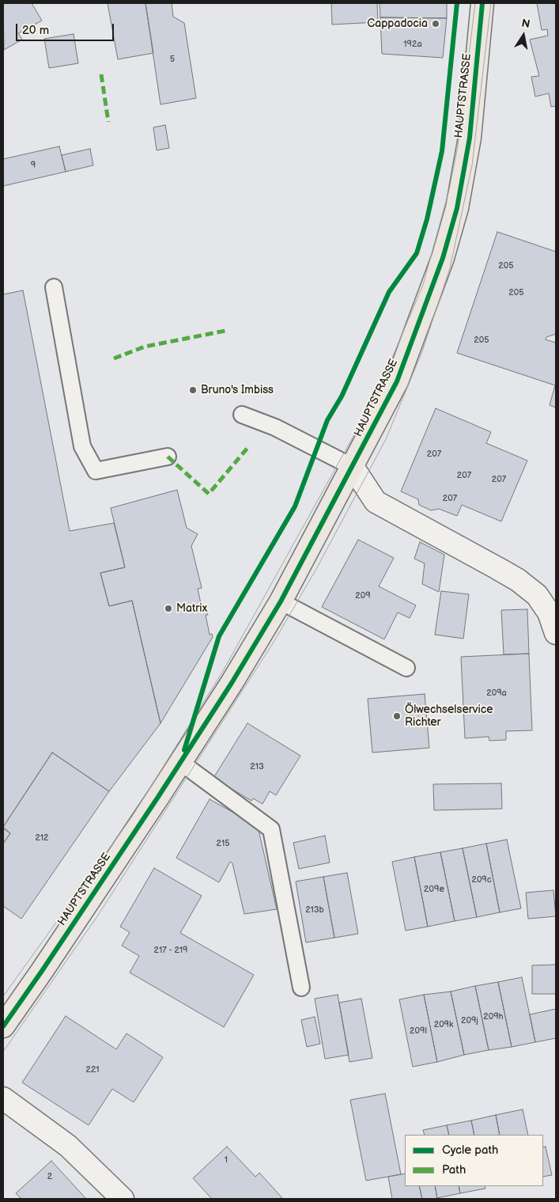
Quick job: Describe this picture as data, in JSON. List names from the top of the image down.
{
  "streets": {
    "main road": ["HAUPTSTRASSE"]
  },
  "places": [
    "Cappadocia",
    "Bruno's Imbiss",
    "Matrix",
    "Ölwechselservice Richter"
  ],
  "house_numbers": [
    "192a",
    "5",
    "9",
    "205",
    "205",
    "205",
    "207",
    "207",
    "207",
    "207",
    "209",
    "209a",
    "213",
    "212",
    "215",
    "209c",
    "209e",
    "213b",
    "217 - 219",
    "209h",
    "209j",
    "209k",
    "209l",
    "221",
    "1",
    "2"
  ],
  "legend": ["Cycle path", "Path"],
  "scale_bar": "20 m",
  "north": "top"
}
